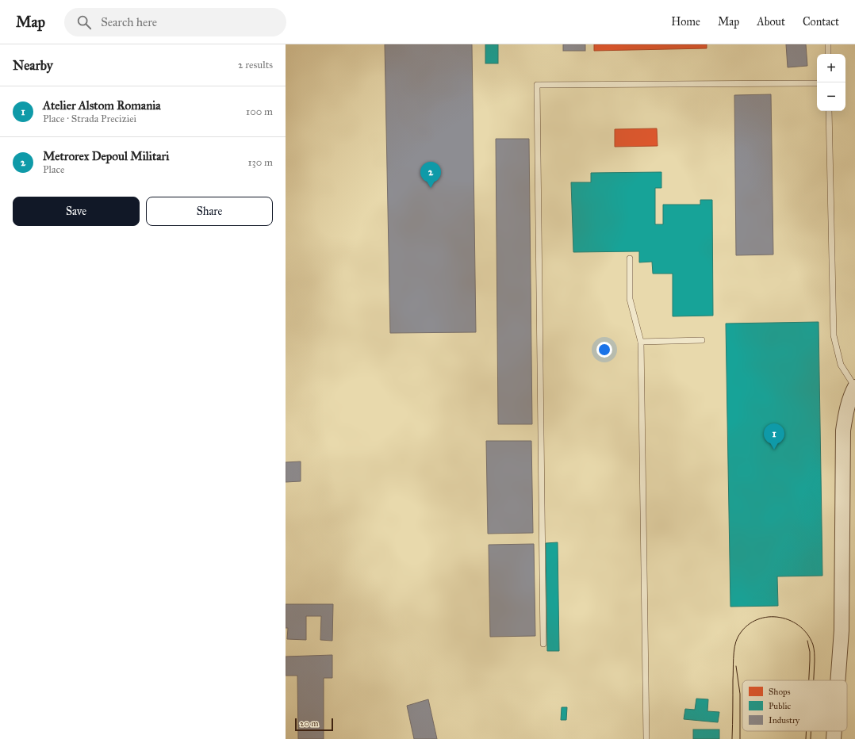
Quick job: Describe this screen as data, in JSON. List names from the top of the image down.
{
  "legend": ["Shops", "Public", "Industry"],
  "scale_bar": "20 m",
  "page": {
    "header": "Map",
    "search": "Search here",
    "nav": [
      "Home",
      "Map",
      "About",
      "Contact"
    ],
    "heading": ["Nearby", "2 results"],
    "map_buttons": ["+", "−"],
    "list": [
      {
        "mark": "1",
        "name": "Atelier Alstom Romania",
        "note": "Place · Strada Preciziei",
        "value": "100 m"
      },
      {
        "mark": "2",
        "name": "Metrorex Depoul Militari",
        "note": "Place",
        "value": "130 m"
      }
    ],
    "pins": ["2", "1"],
    "buttons": ["Save", "Share"],
    "scale": "20 m"
  }
}
